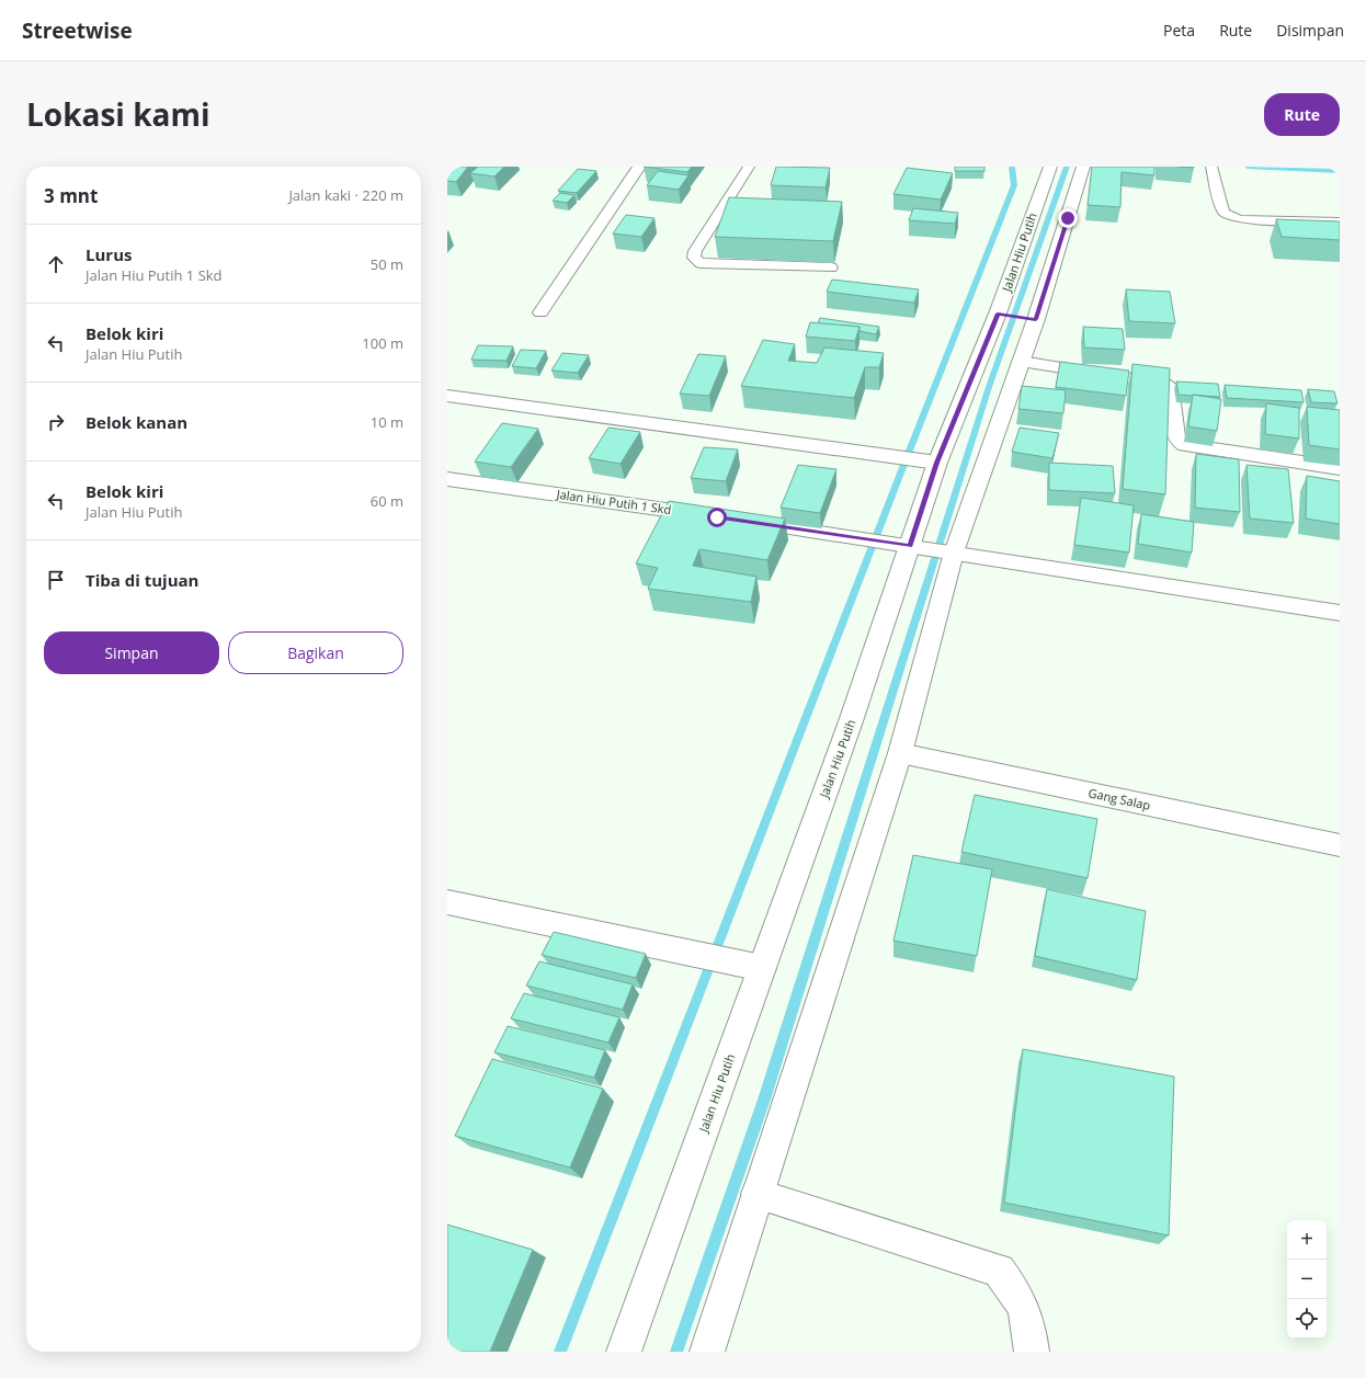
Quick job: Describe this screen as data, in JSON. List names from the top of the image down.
{
  "streets": {
    "street": ["Jalan Hiu Putih", "Jalan Hiu Putih 1 Skd", "Gang Salap"]
  },
  "crossings": [
    ["Jalan Hiu Putih", "Jalan Hiu Putih 1 Skd"],
    ["Jalan Hiu Putih", "Gang Salap"]
  ],
  "page": {
    "header": "Streetwise",
    "nav": ["Peta", "Rute", "Disimpan"],
    "title": "Lokasi kami",
    "buttons": [
      "Rute",
      ["Simpan", "Bagikan"]
    ],
    "heading": ["3 mnt", "Jalan kaki · 220 m"],
    "list": [
      ["Lurus", "Jalan Hiu Putih 1 Skd", "50 m"],
      ["Belok kiri", "Jalan Hiu Putih", "100 m"],
      ["Belok kanan", "10 m"],
      ["Belok kiri", "Jalan Hiu Putih", "60 m"],
      "Tiba di tujuan"
    ],
    "map_buttons": ["+", "−"]
  }
}
